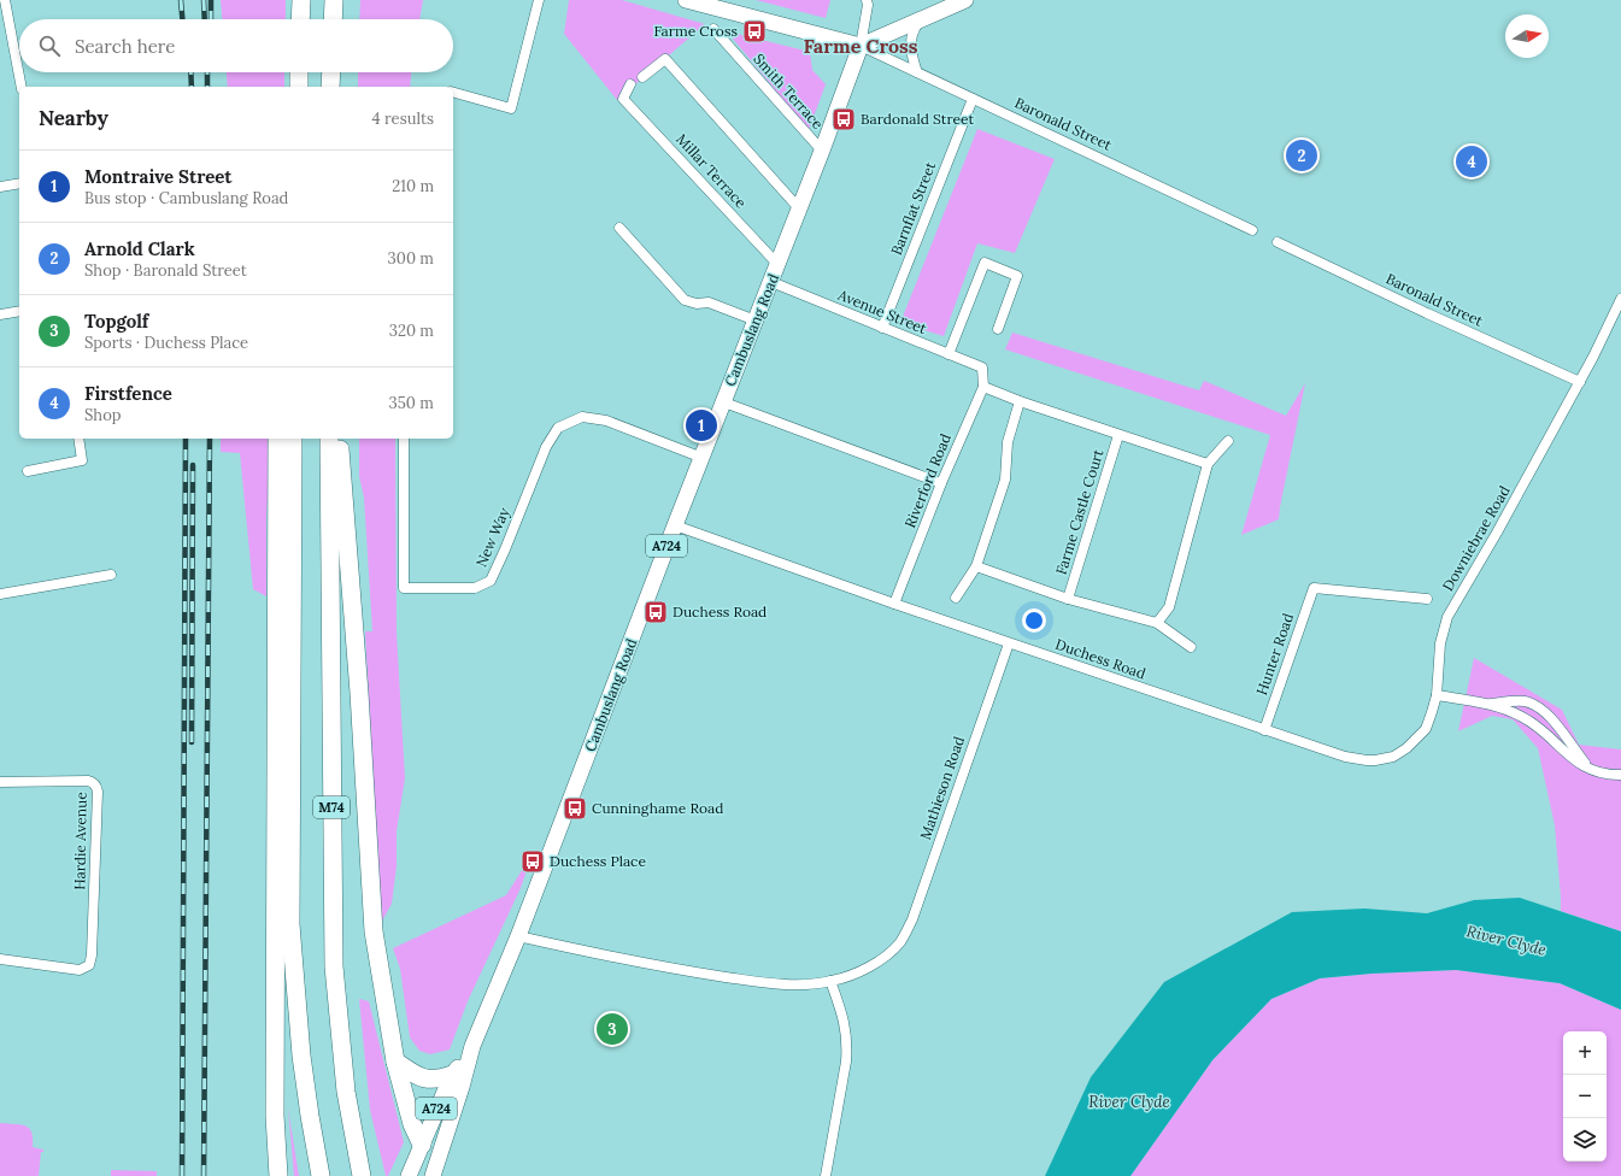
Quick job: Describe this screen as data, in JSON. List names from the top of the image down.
{
  "streets": {
    "highway": ["M74"],
    "main road": ["Cambuslang Road", "A724"],
    "street": [
      "Smith Terrace",
      "Baronald Street",
      "Millar Terrace",
      "Barnflat Street",
      "Avenue Street",
      "Riverford Road",
      "Farme Castle Court",
      "New Way",
      "Downiebrae Road",
      "Hunter Road",
      "Duchess Road",
      "Mathieson Road",
      "Hardie Avenue"
    ]
  },
  "crossings": [
    ["Smith Terrace", "Cambuslang Road"],
    ["Baronald Street", "Barnflat Street"],
    ["Baronald Street", "Cambuslang Road"],
    ["Baronald Street", "Downiebrae Road"],
    ["Millar Terrace", "Cambuslang Road"],
    ["Barnflat Street", "Avenue Street"],
    ["Avenue Street", "Cambuslang Road"],
    ["Avenue Street", "Riverford Road"],
    ["Cambuslang Road", "New Way"],
    ["Cambuslang Road", "Duchess Road"],
    ["Cambuslang Road", "M74"],
    ["Riverford Road", "Farme Castle Court"],
    ["Riverford Road", "Duchess Road"],
    ["Downiebrae Road", "Duchess Road"],
    ["Hunter Road", "Duchess Road"],
    ["Duchess Road", "Mathieson Road"]
  ],
  "districts": ["Farme Cross"],
  "water": ["River Clyde"],
  "places": {
    "bus stop": [
      "Farme Cross",
      "Bardonald Street",
      "Duchess Road",
      "Cunninghame Road",
      "Duchess Place"
    ]
  },
  "north": "right",
  "page": {
    "search": "Search here",
    "heading": ["Nearby", "4 results"],
    "pins": [
      "2",
      "4",
      "1",
      "3"
    ],
    "list": [
      {
        "mark": "1",
        "name": "Montraive Street",
        "note": "Bus stop · Cambuslang Road",
        "value": "210 m"
      },
      {
        "mark": "2",
        "name": "Arnold Clark",
        "note": "Shop · Baronald Street",
        "value": "300 m"
      },
      {
        "mark": "3",
        "name": "Topgolf",
        "note": "Sports · Duchess Place",
        "value": "320 m"
      },
      {
        "mark": "4",
        "name": "Firstfence",
        "note": "Shop",
        "value": "350 m"
      }
    ],
    "map_buttons": ["+", "−"]
  }
}
